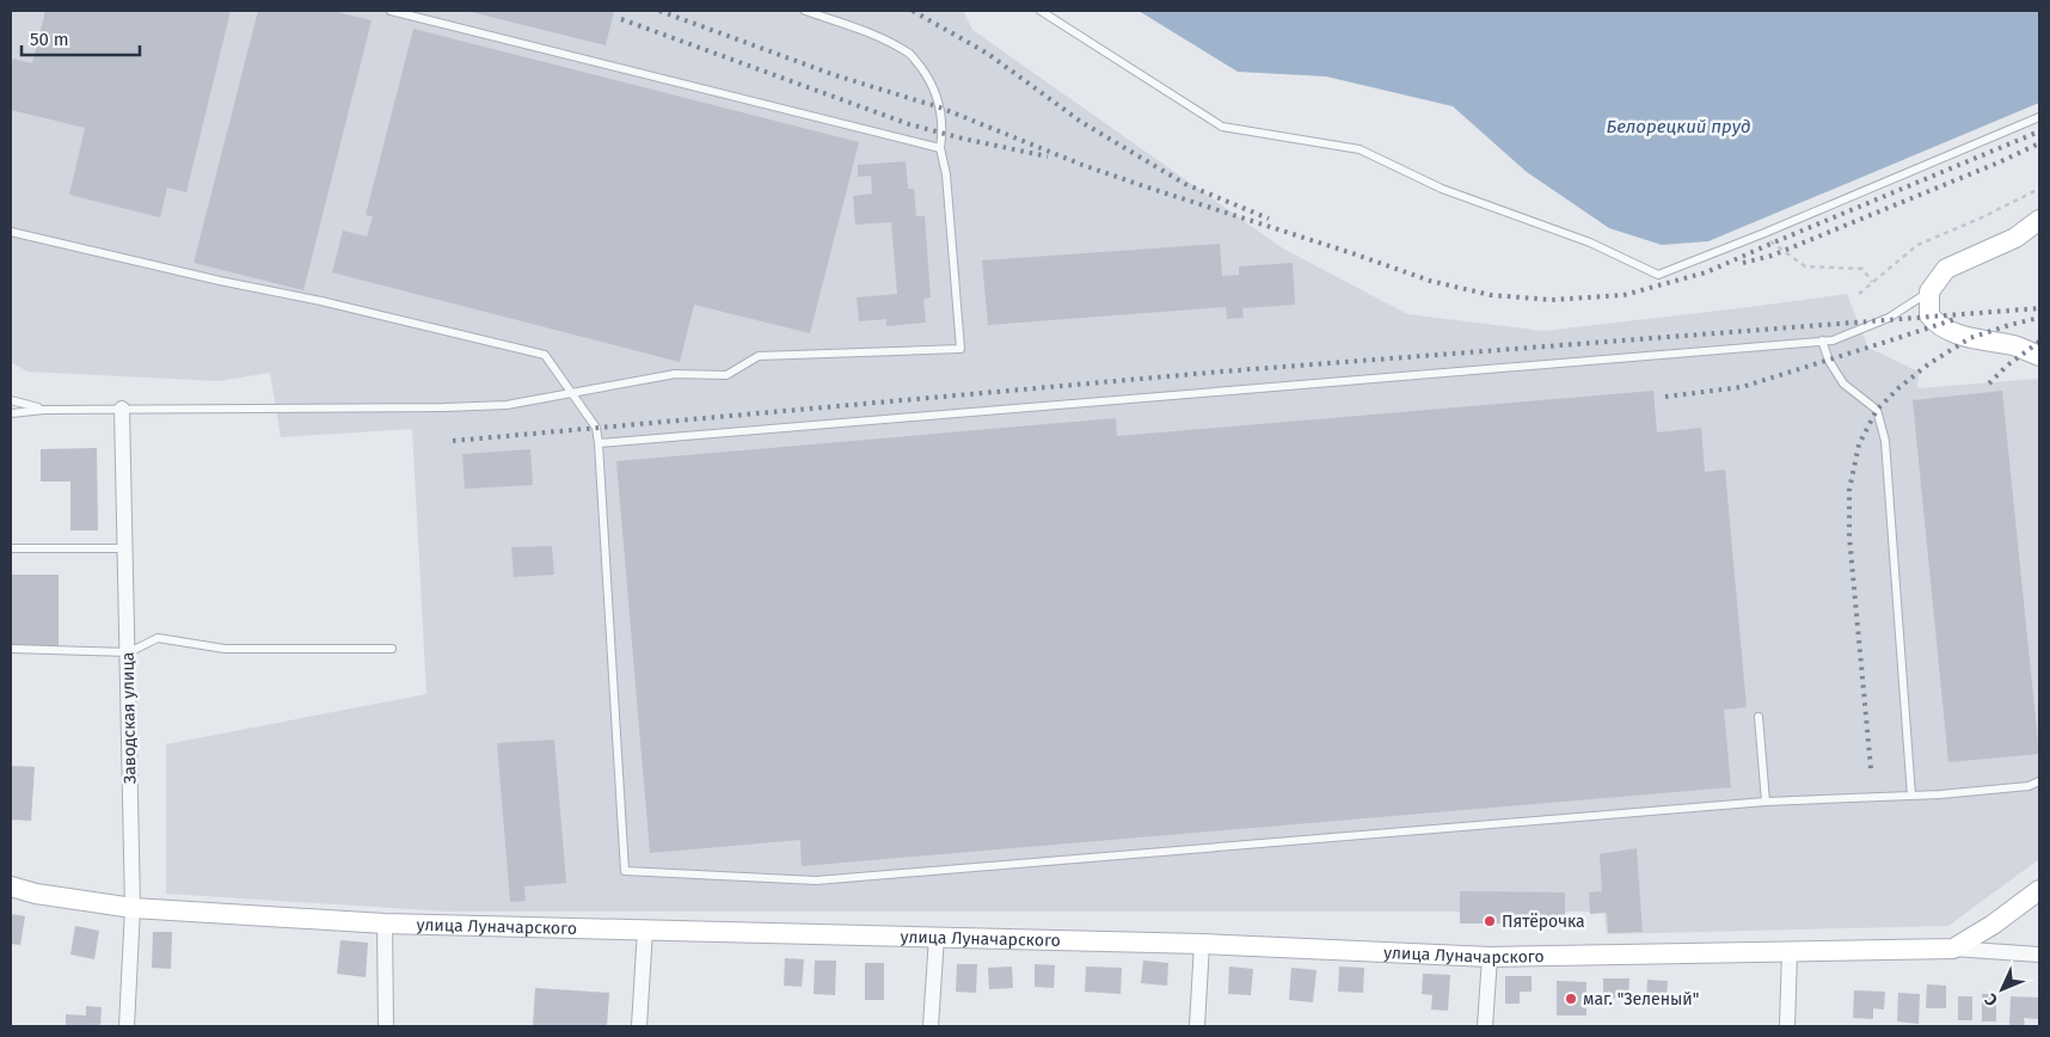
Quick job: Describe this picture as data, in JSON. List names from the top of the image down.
{
  "streets": {
    "street": ["Заводская улица", "улица Луначарского"]
  },
  "crossings": [
    ["Заводская улица", "улица Луначарского"]
  ],
  "water": ["Белорецкий пруд"],
  "places": ["Пятёрочка", "маг. \"Зеленый\""],
  "scale_bar": "50 m",
  "north": "bottom left"
}
